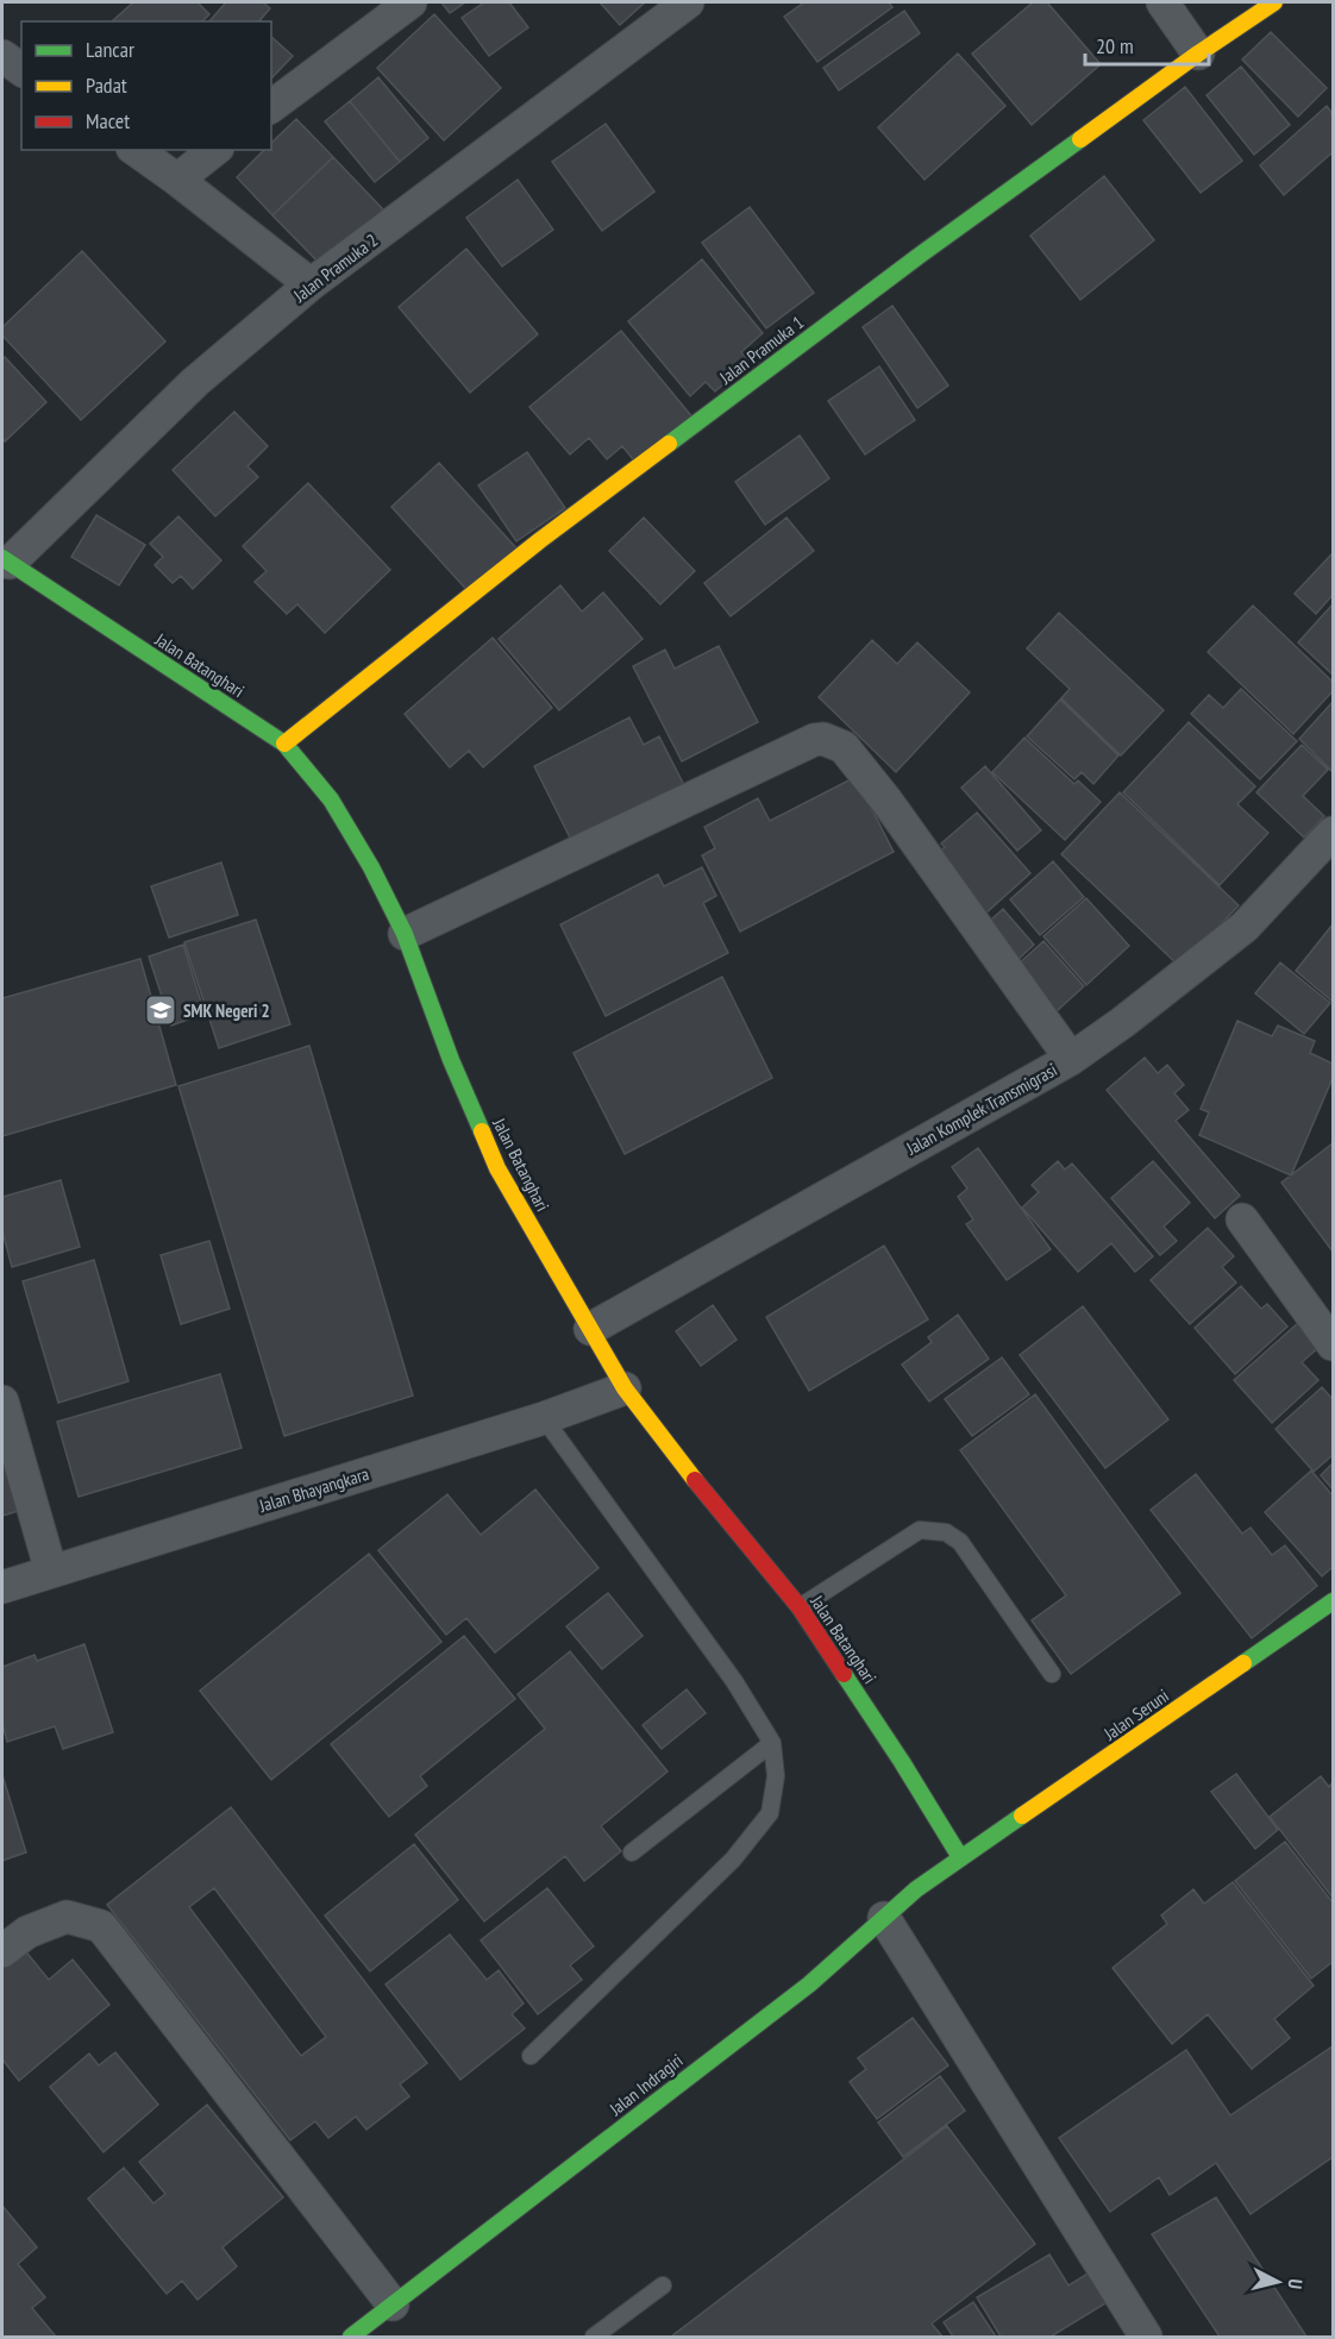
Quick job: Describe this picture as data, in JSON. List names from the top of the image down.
{
  "streets": {
    "street": [
      "Jalan Pramuka 2",
      "Jalan Pramuka 1",
      "Jalan Batanghari",
      "Jalan Komplek Transmigrasi",
      "Jalan Bhayangkara",
      "Jalan Seruni",
      "Jalan Indragiri"
    ]
  },
  "crossings": [
    ["Jalan Pramuka 2", "Jalan Batanghari"],
    ["Jalan Pramuka 1", "Jalan Batanghari"],
    ["Jalan Batanghari", "Jalan Komplek Transmigrasi"],
    ["Jalan Batanghari", "Jalan Bhayangkara"],
    ["Jalan Batanghari", "Jalan Seruni"],
    ["Jalan Batanghari", "Jalan Indragiri"],
    ["Jalan Seruni", "Jalan Indragiri"]
  ],
  "places": {
    "school or university": ["SMK Negeri 2"]
  },
  "legend": ["Lancar", "Padat", "Macet"],
  "scale_bar": "20 m",
  "north": "right"
}
